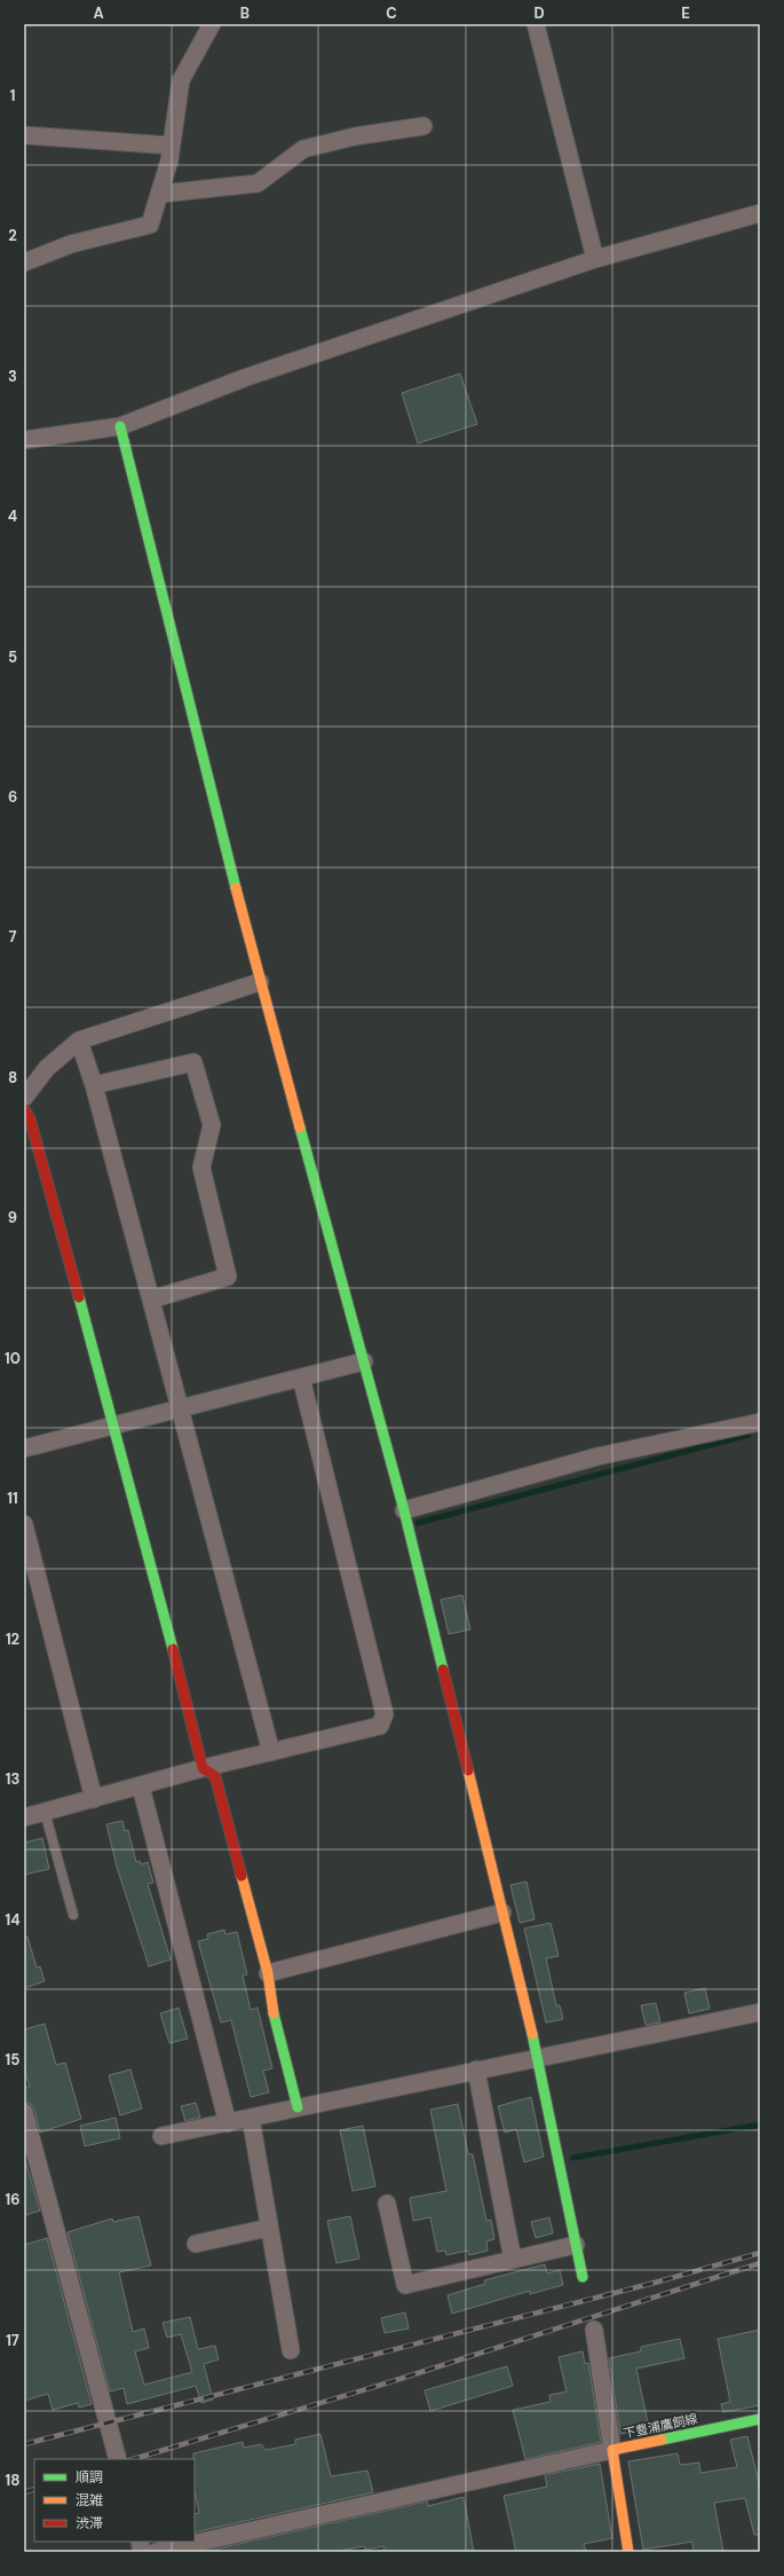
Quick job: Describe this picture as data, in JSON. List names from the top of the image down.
{
  "streets": {
    "street": ["下豊浦鷹飼線"]
  },
  "legend": ["順調", "混雑", "渋滞"],
  "grid": {
    "columns": [
      "A",
      "B",
      "C",
      "D",
      "E"
    ],
    "rows": [
      "1",
      "2",
      "3",
      "4",
      "5",
      "6",
      "7",
      "8",
      "9",
      "10",
      "11",
      "12",
      "13",
      "14",
      "15",
      "16",
      "17",
      "18"
    ]
  }
}
